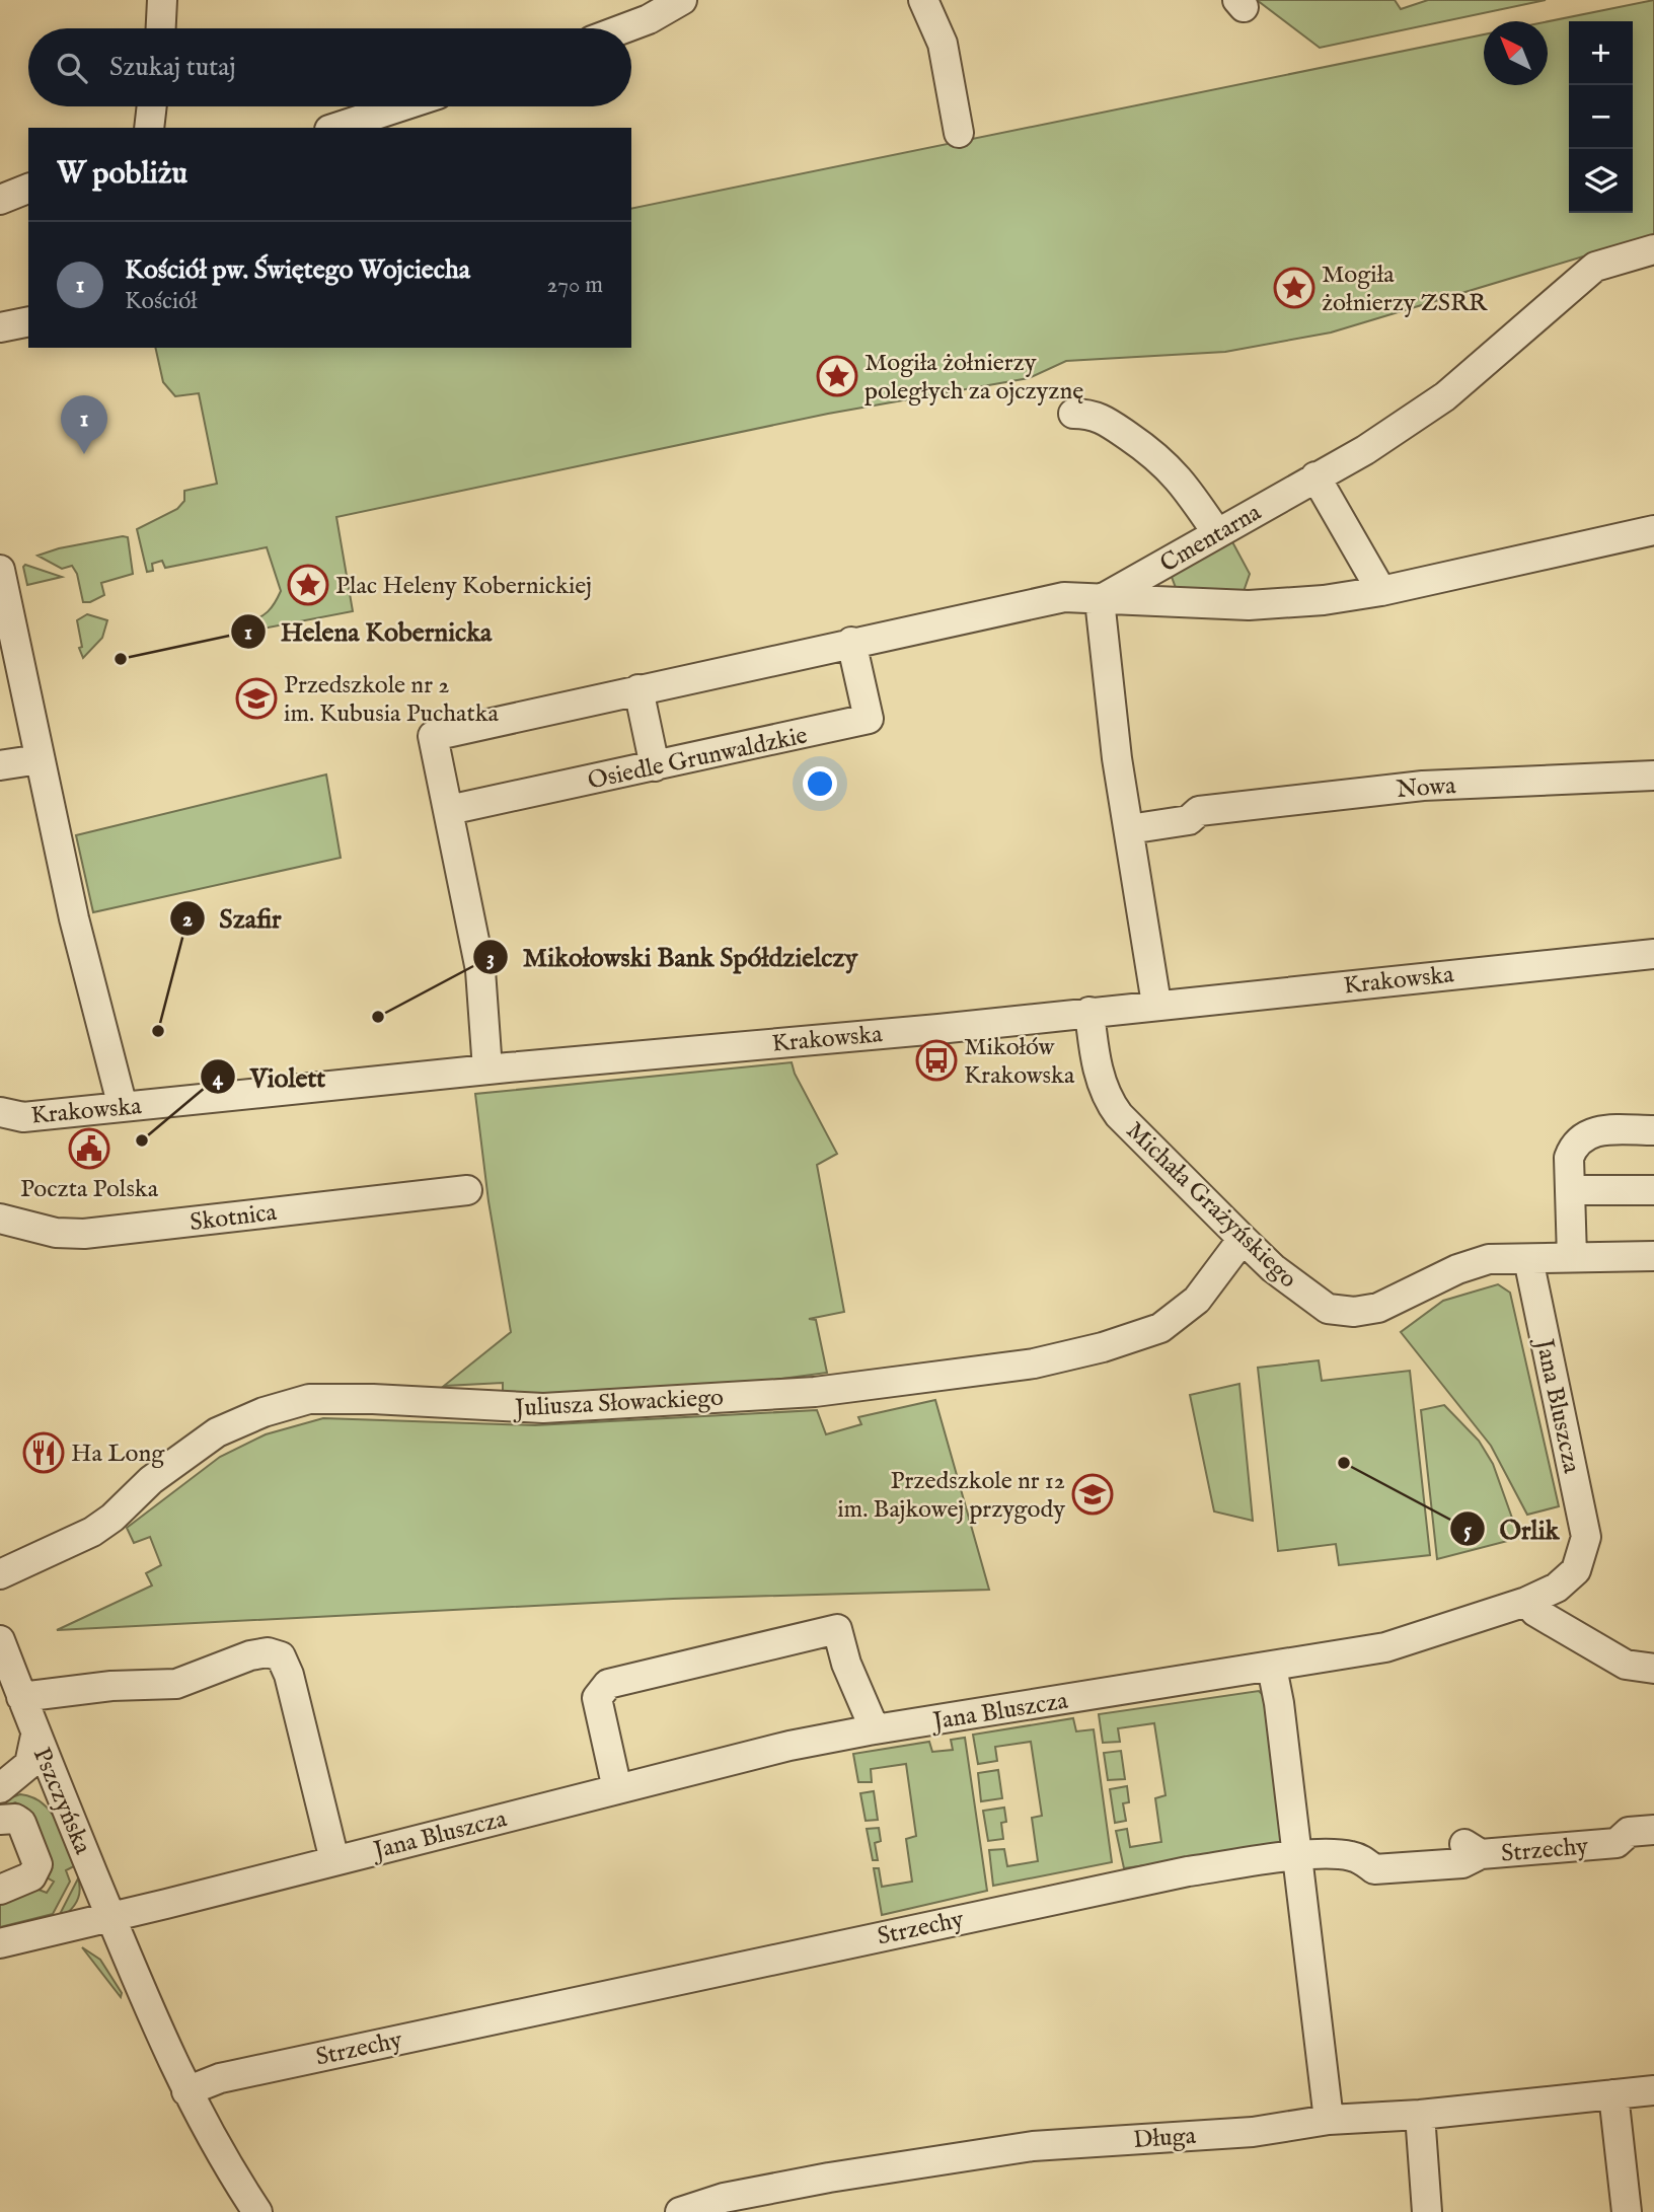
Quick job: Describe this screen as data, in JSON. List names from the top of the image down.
{
  "streets": {
    "street": [
      "Cmentarna",
      "Osiedle Grunwaldzkie",
      "Nowa",
      "Krakowska",
      "Michała Grażyńskiego",
      "Skotnica",
      "Juliusza Słowackiego",
      "Jana Bluszcza",
      "Pszczyńska",
      "Strzechy",
      "Długa"
    ]
  },
  "crossings": [
    ["Krakowska", "Michała Grażyńskiego"],
    ["Michała Grażyńskiego", "Juliusza Słowackiego"],
    ["Michała Grażyńskiego", "Jana Bluszcza"],
    ["Jana Bluszcza", "Pszczyńska"],
    ["Pszczyńska", "Strzechy"]
  ],
  "places": {
    "place": ["Mogiła żołnierzy ZSRR", "Mogiła żołnierzy poległych za ojczyznę", "Plac Heleny Kobernickiej"],
    "other": [
      "Helena Kobernicka",
      "Mikołowski Bank Spółdzielczy",
      "Szafir",
      "Violett",
      "Orlik"
    ],
    "school or university": ["Przedszkole nr 2 im. Kubusia Puchatka", "Przedszkole nr 12 im. Bajkowej przygody"],
    "bus stop": ["Mikołów Krakowska"],
    "public building": ["Poczta Polska"],
    "restaurant": ["Ha Long"]
  },
  "north": "top left",
  "page": {
    "map_buttons": ["+", "−"],
    "search": "Szukaj tutaj",
    "heading": "W pobliżu",
    "list": [
      {
        "mark": "1",
        "name": "Kościół pw. Świętego Wojciecha",
        "note": "Kościół",
        "value": "270 m"
      }
    ],
    "pins": "1"
  }
}
